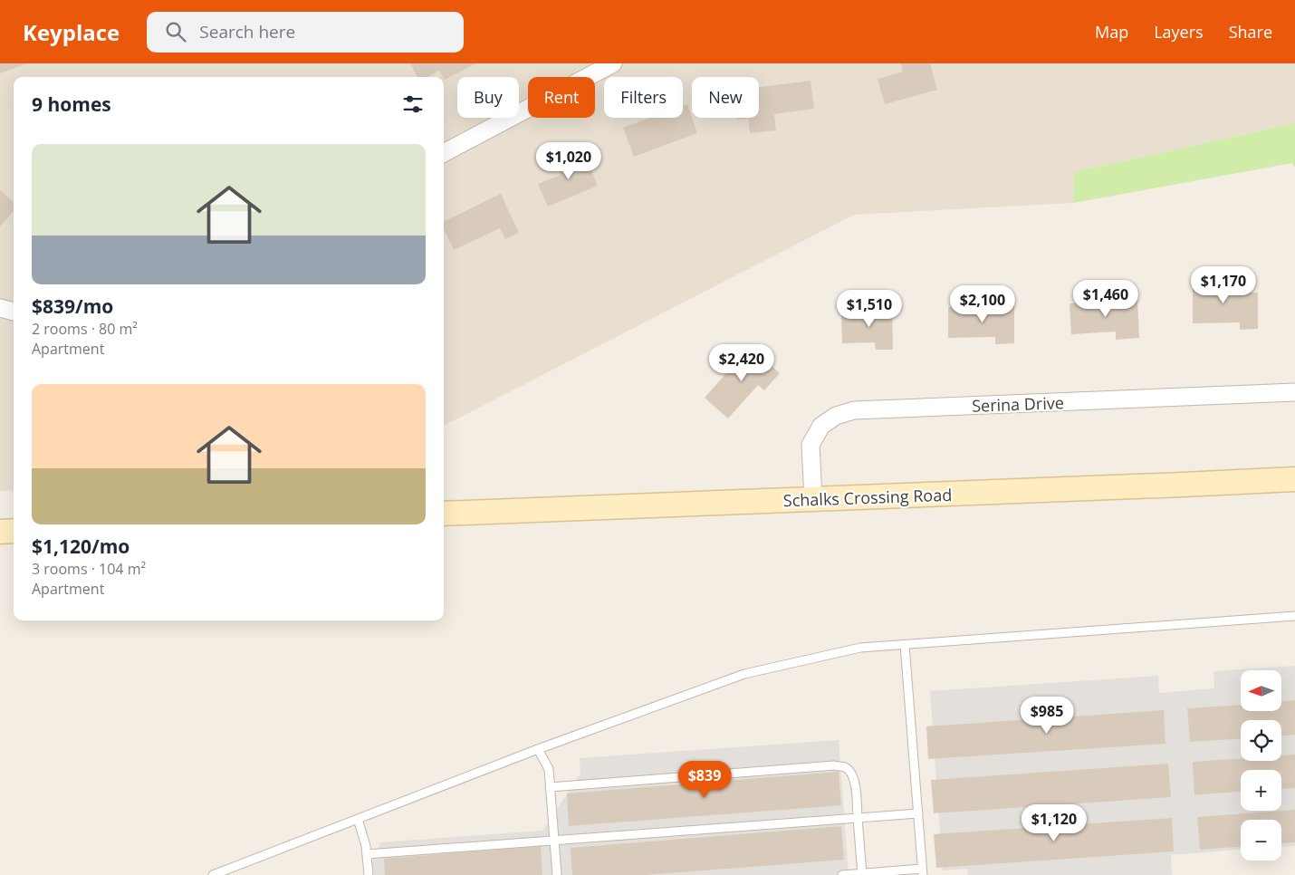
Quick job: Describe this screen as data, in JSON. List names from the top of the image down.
{
  "streets": {
    "street": ["Serina Drive", "Schalks Crossing Road"]
  },
  "crossings": [
    ["Serina Drive", "Schalks Crossing Road"]
  ],
  "north": "left",
  "page": {
    "header": "Keyplace",
    "search": "Search here",
    "nav": ["Map", "Layers", "Share"],
    "chip": [
      "Buy",
      "Rent",
      "Filters",
      "New"
    ],
    "heading": "9 homes",
    "list": [
      {
        "name": "$839/mo",
        "note": "2 rooms · 80 m² · Apartment"
      },
      {
        "name": "$1,120/mo",
        "note": "3 rooms · 104 m² · Apartment"
      }
    ],
    "price": [
      "$1,020",
      "$1,170",
      "$1,460",
      "$2,100",
      "$1,510",
      "$2,420",
      "$985",
      "$839",
      "$1,120"
    ],
    "map_buttons": ["+", "−"]
  }
}
